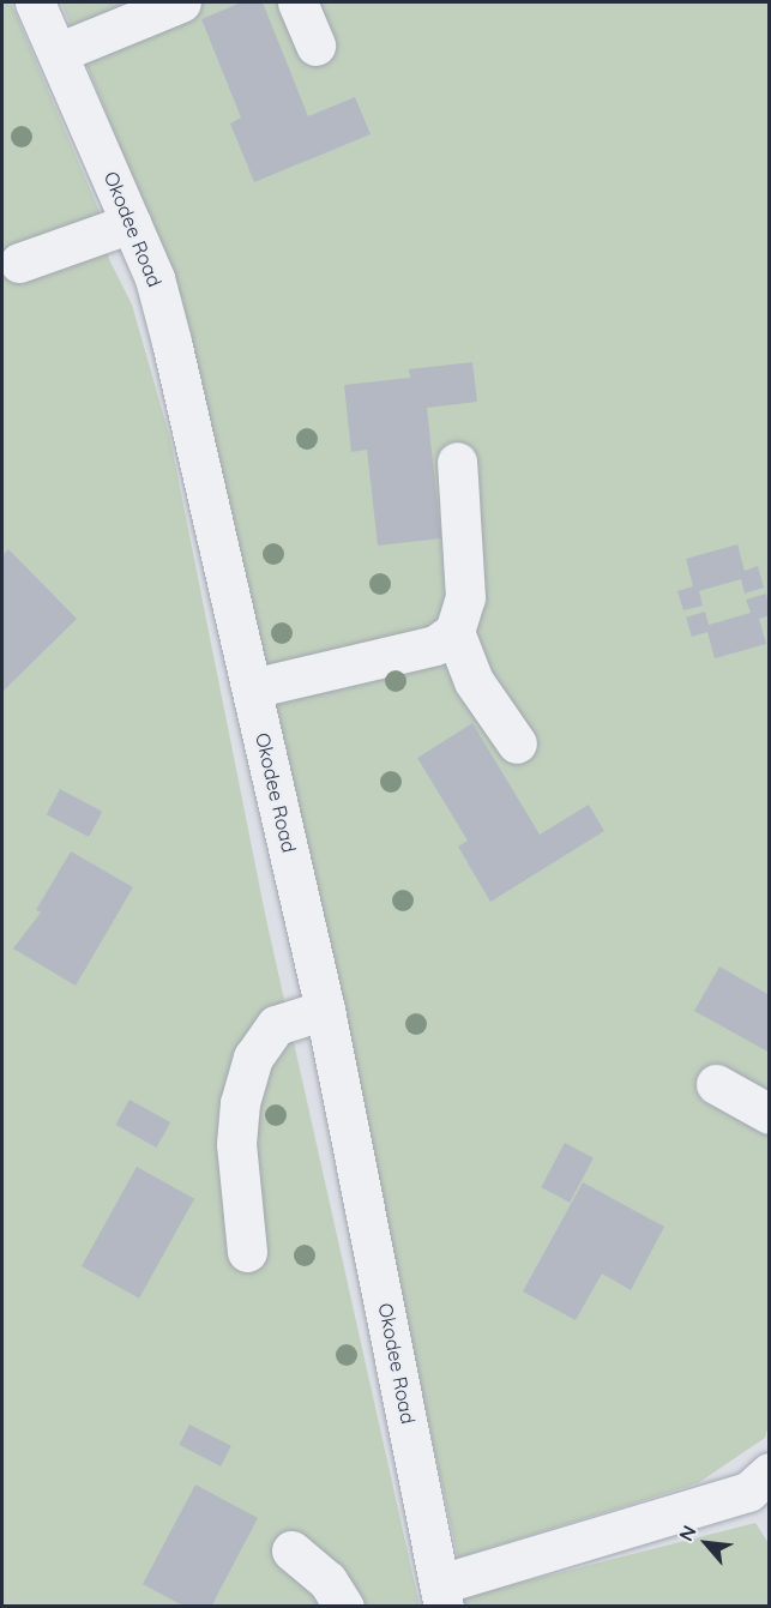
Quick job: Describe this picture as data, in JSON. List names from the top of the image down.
{
  "streets": {
    "street": ["Okodee Road"]
  },
  "north": "top left"
}
